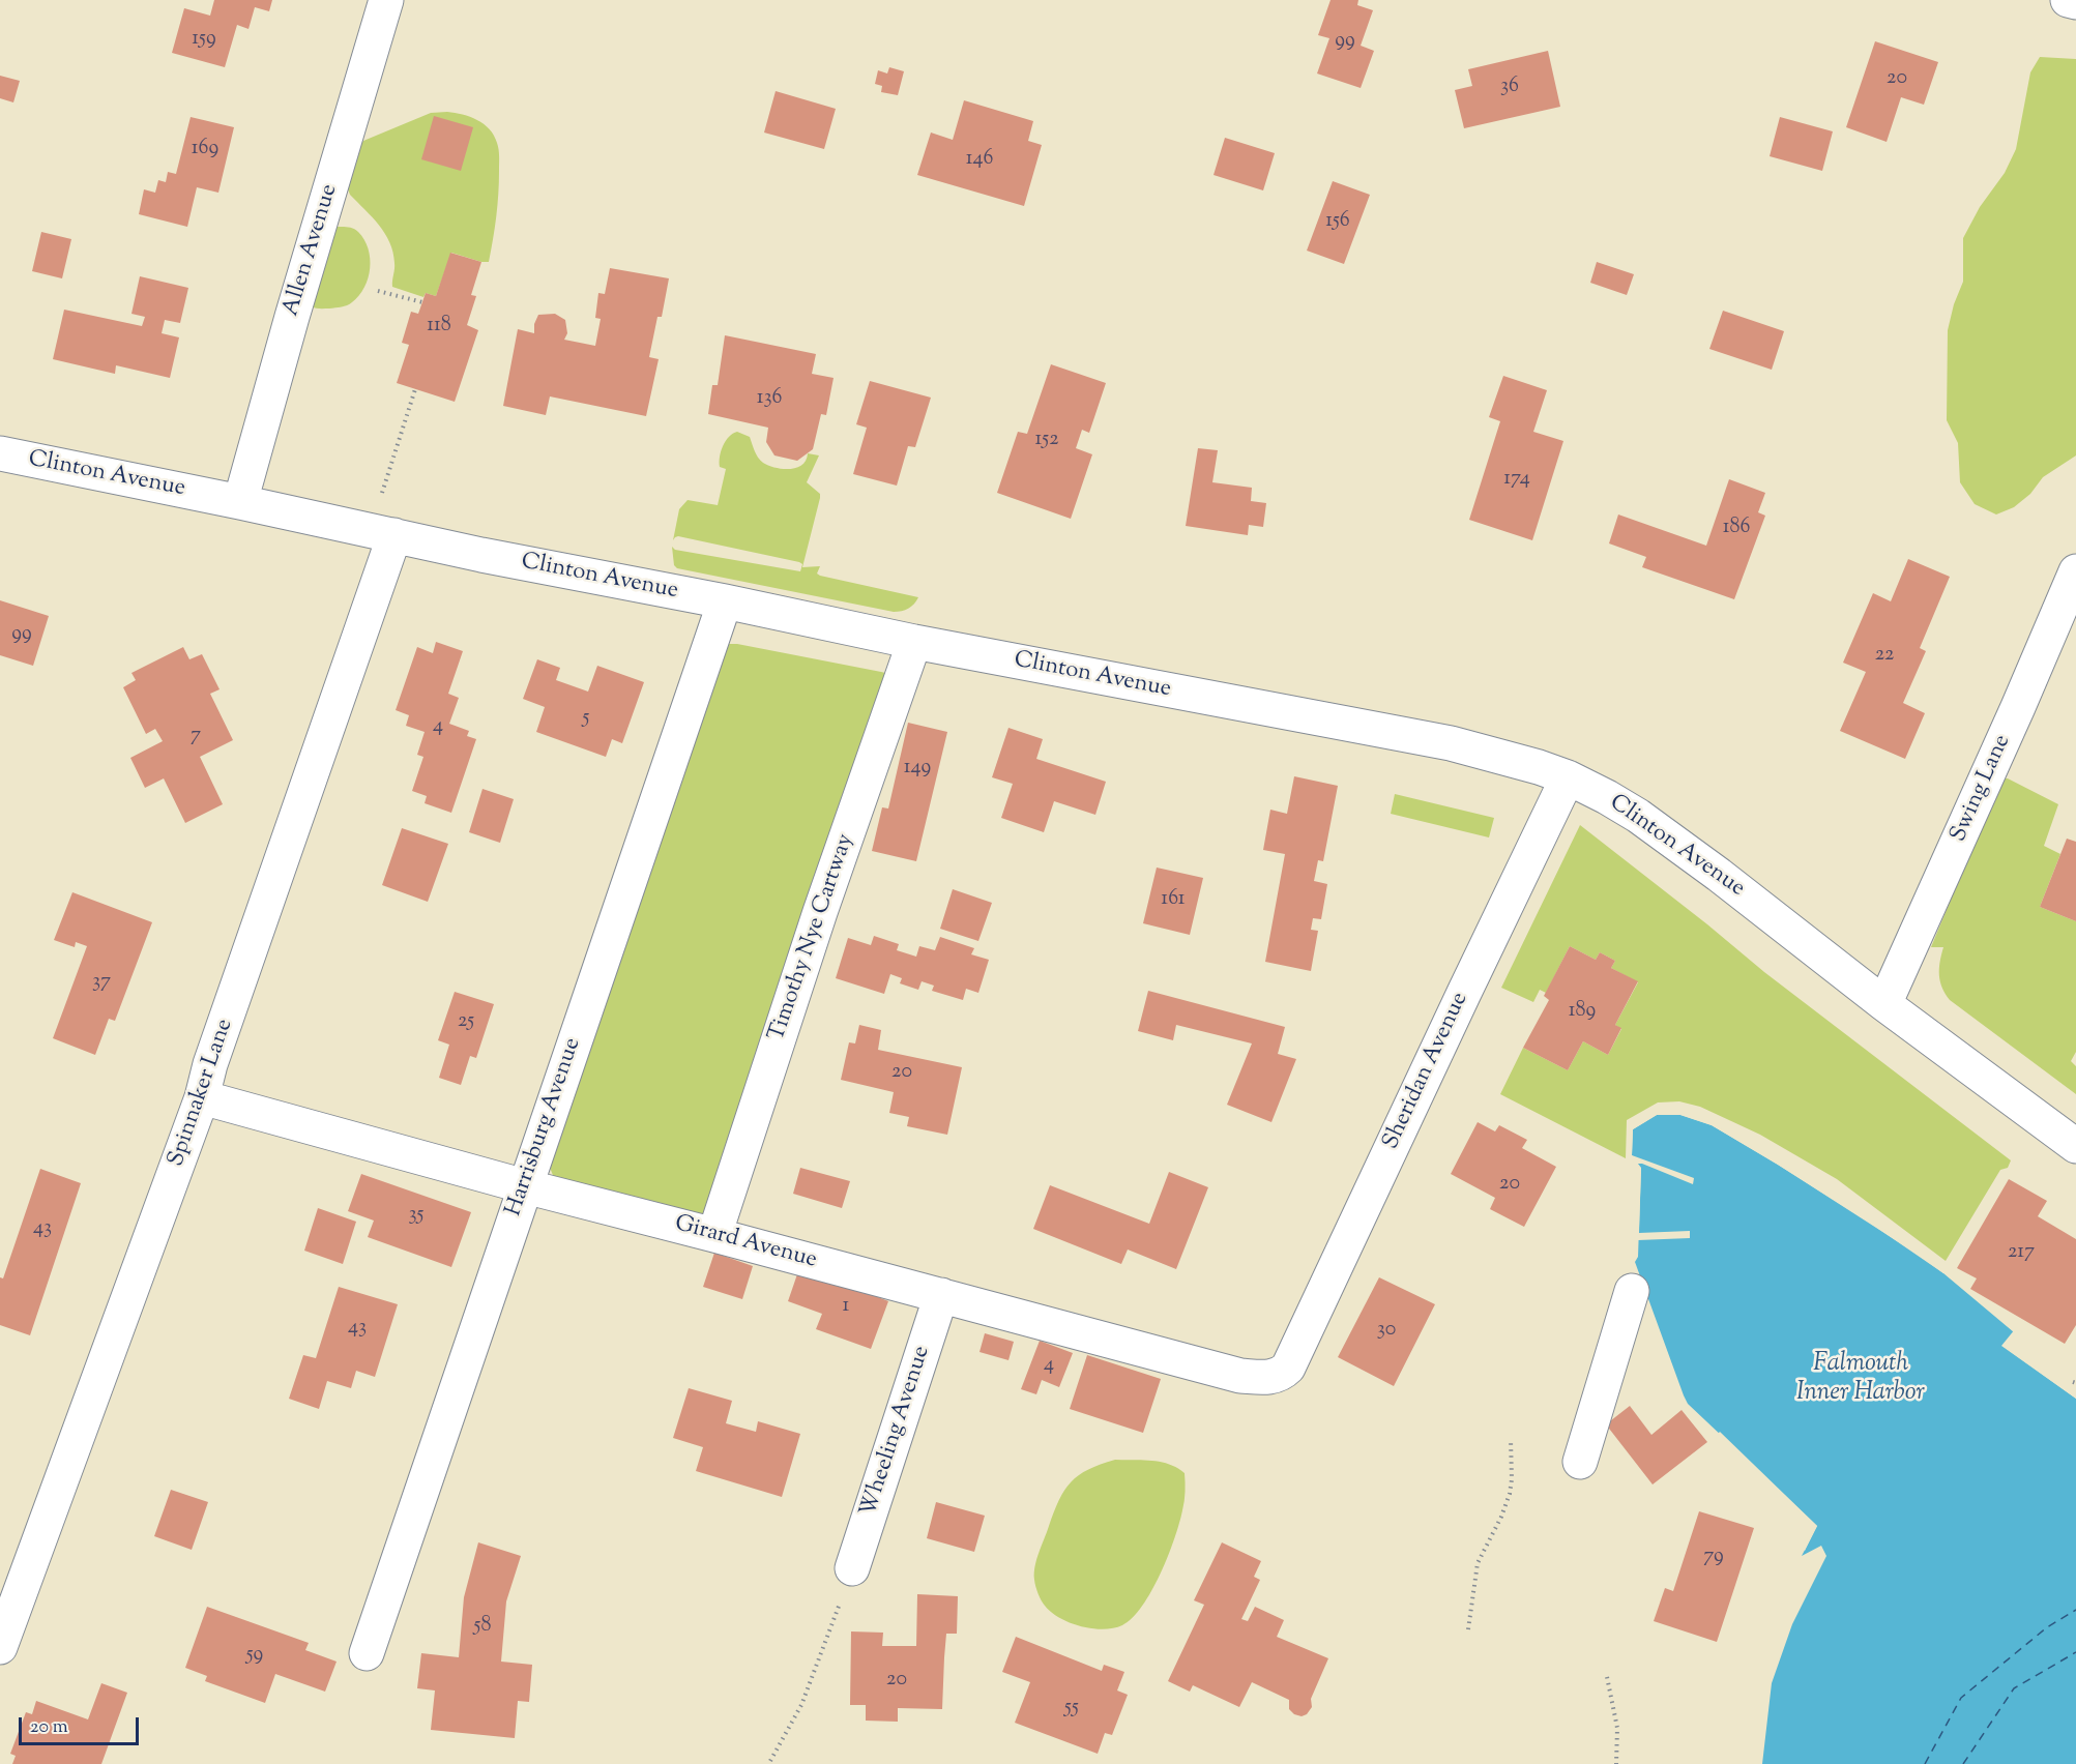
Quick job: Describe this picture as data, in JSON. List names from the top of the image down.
{
  "streets": {
    "street": [
      "Allen Avenue",
      "Clinton Avenue",
      "Swing Lane",
      "Timothy Nye Cartway",
      "Sheridan Avenue",
      "Spinnaker Lane",
      "Harrisburg Avenue",
      "Girard Avenue",
      "Wheeling Avenue"
    ]
  },
  "crossings": [
    ["Allen Avenue", "Clinton Avenue"],
    ["Clinton Avenue", "Swing Lane"],
    ["Clinton Avenue", "Timothy Nye Cartway"],
    ["Clinton Avenue", "Sheridan Avenue"],
    ["Clinton Avenue", "Spinnaker Lane"],
    ["Clinton Avenue", "Harrisburg Avenue"],
    ["Timothy Nye Cartway", "Girard Avenue"],
    ["Sheridan Avenue", "Girard Avenue"],
    ["Spinnaker Lane", "Girard Avenue"],
    ["Harrisburg Avenue", "Girard Avenue"],
    ["Girard Avenue", "Wheeling Avenue"]
  ],
  "water": ["Falmouth Inner Harbor"],
  "house_numbers": [
    "159",
    "99",
    "20",
    "36",
    "169",
    "146",
    "156",
    "118",
    "136",
    "152",
    "174",
    "186",
    "99",
    "22",
    "5",
    "4",
    "7",
    "149",
    "161",
    "37",
    "189",
    "25",
    "20",
    "20",
    "35",
    "43",
    "217",
    "1",
    "43",
    "30",
    "4",
    "79",
    "58",
    "59",
    "20",
    "55"
  ],
  "scale_bar": "20 m"
}
